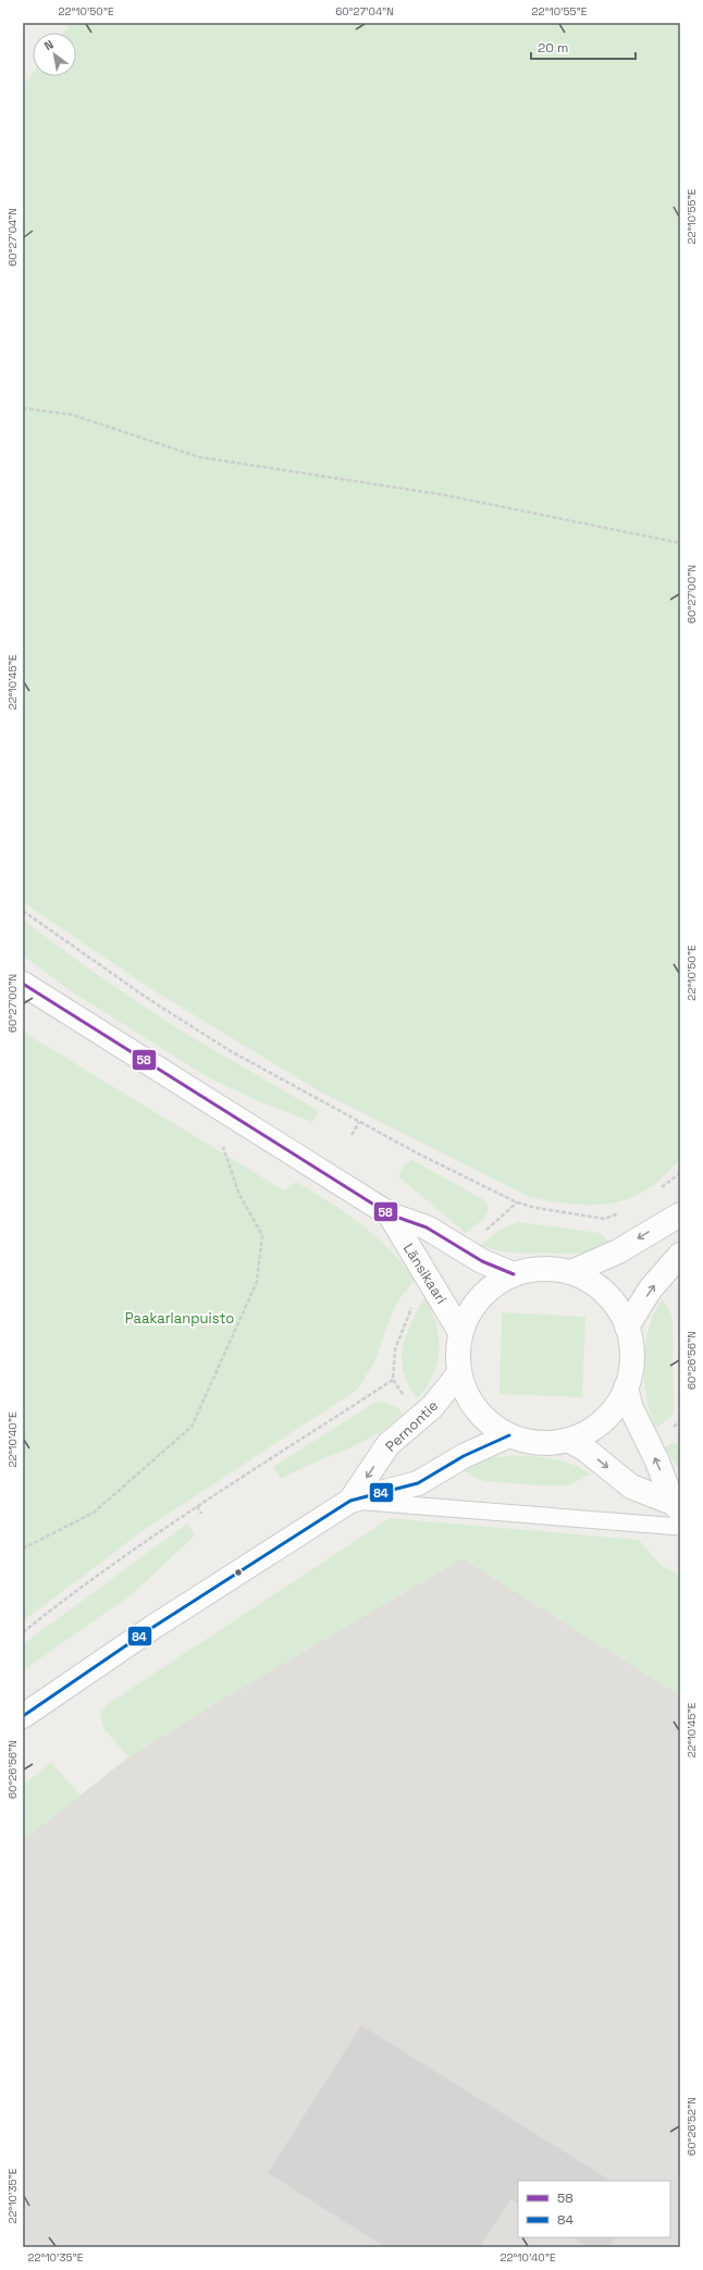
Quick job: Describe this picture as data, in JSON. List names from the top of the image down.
{
  "streets": {
    "street": ["Länsikaari", "Pernontie"]
  },
  "parks": ["Paakarlanpuisto"],
  "lines": ["transit line 58", "transit line 84"],
  "legend": ["58", "84"],
  "scale_bar": "20 m",
  "north": "top left",
  "coordinates": [
    "22°10'50\"E",
    "60°27'04\"N",
    "22°10'55\"E",
    "60°27'00\"N",
    "22°10'45\"E",
    "60°26'56\"N",
    "22°10'40\"E",
    "60°26'52\"N",
    "22°10'35\"E"
  ]
}
